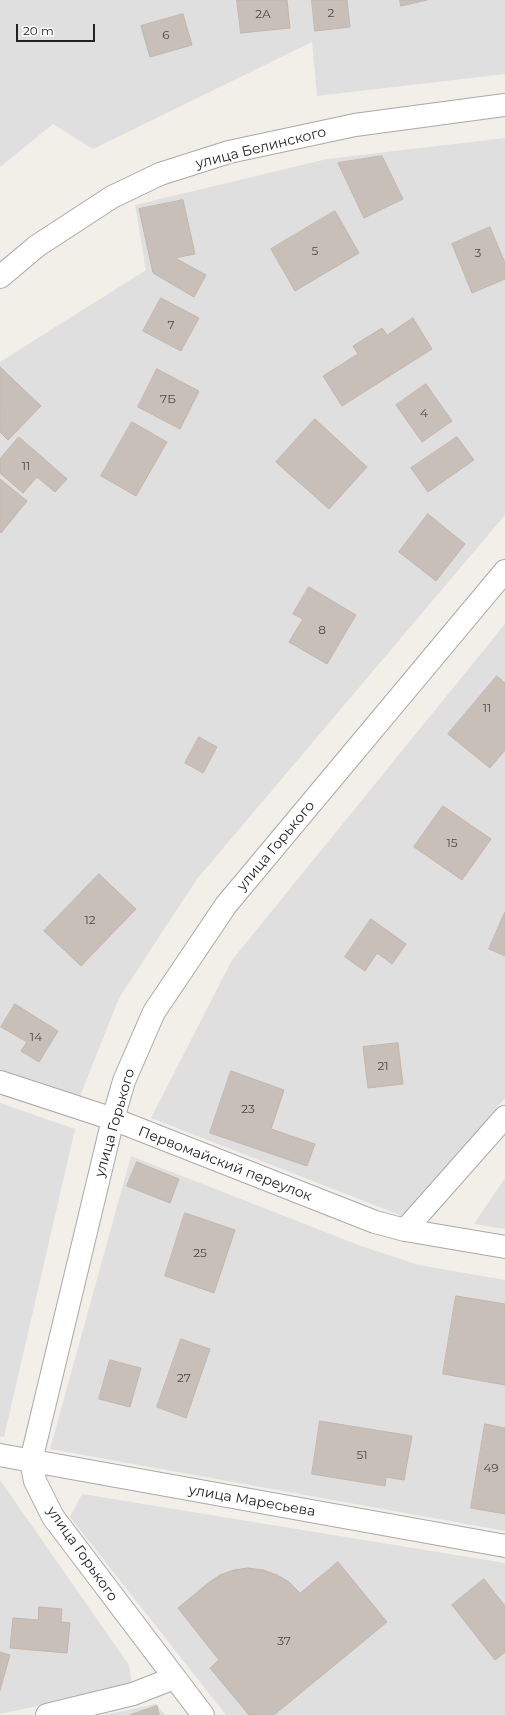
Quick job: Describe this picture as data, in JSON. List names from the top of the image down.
{
  "streets": {
    "street": [
      "улица Белинского",
      "улица Горького",
      "Первомайский переулок",
      "улица Маресьева"
    ]
  },
  "crossings": [
    ["улица Горького", "Первомайский переулок"],
    ["улица Горького", "улица Маресьева"]
  ],
  "house_numbers": [
    "2",
    "2А",
    "6",
    "5",
    "3",
    "7",
    "7Б",
    "4",
    "11",
    "8",
    "11",
    "15",
    "12",
    "14",
    "21",
    "23",
    "25",
    "27",
    "51",
    "49",
    "37"
  ],
  "scale_bar": "20 m"
}
